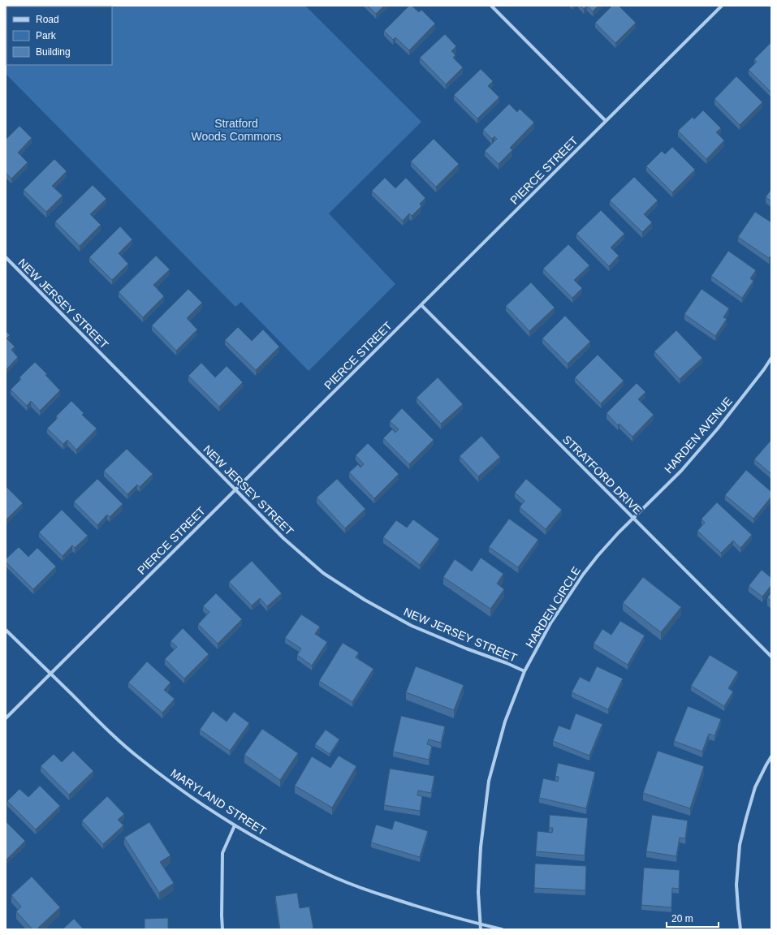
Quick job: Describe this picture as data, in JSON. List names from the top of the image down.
{
  "streets": {
    "street": [
      "PIERCE STREET",
      "NEW JERSEY STREET",
      "HARDEN AVENUE",
      "STRATFORD DRIVE",
      "HARDEN CIRCLE",
      "MARYLAND STREET"
    ]
  },
  "crossings": [
    ["PIERCE STREET", "NEW JERSEY STREET"],
    ["PIERCE STREET", "STRATFORD DRIVE"],
    ["PIERCE STREET", "MARYLAND STREET"],
    ["NEW JERSEY STREET", "HARDEN CIRCLE"],
    ["HARDEN AVENUE", "STRATFORD DRIVE"],
    ["HARDEN AVENUE", "HARDEN CIRCLE"],
    ["STRATFORD DRIVE", "HARDEN CIRCLE"],
    ["HARDEN CIRCLE", "MARYLAND STREET"]
  ],
  "parks": ["Stratford Woods Commons"],
  "legend": ["Road", "Park", "Building"],
  "scale_bar": "20 m"
}
